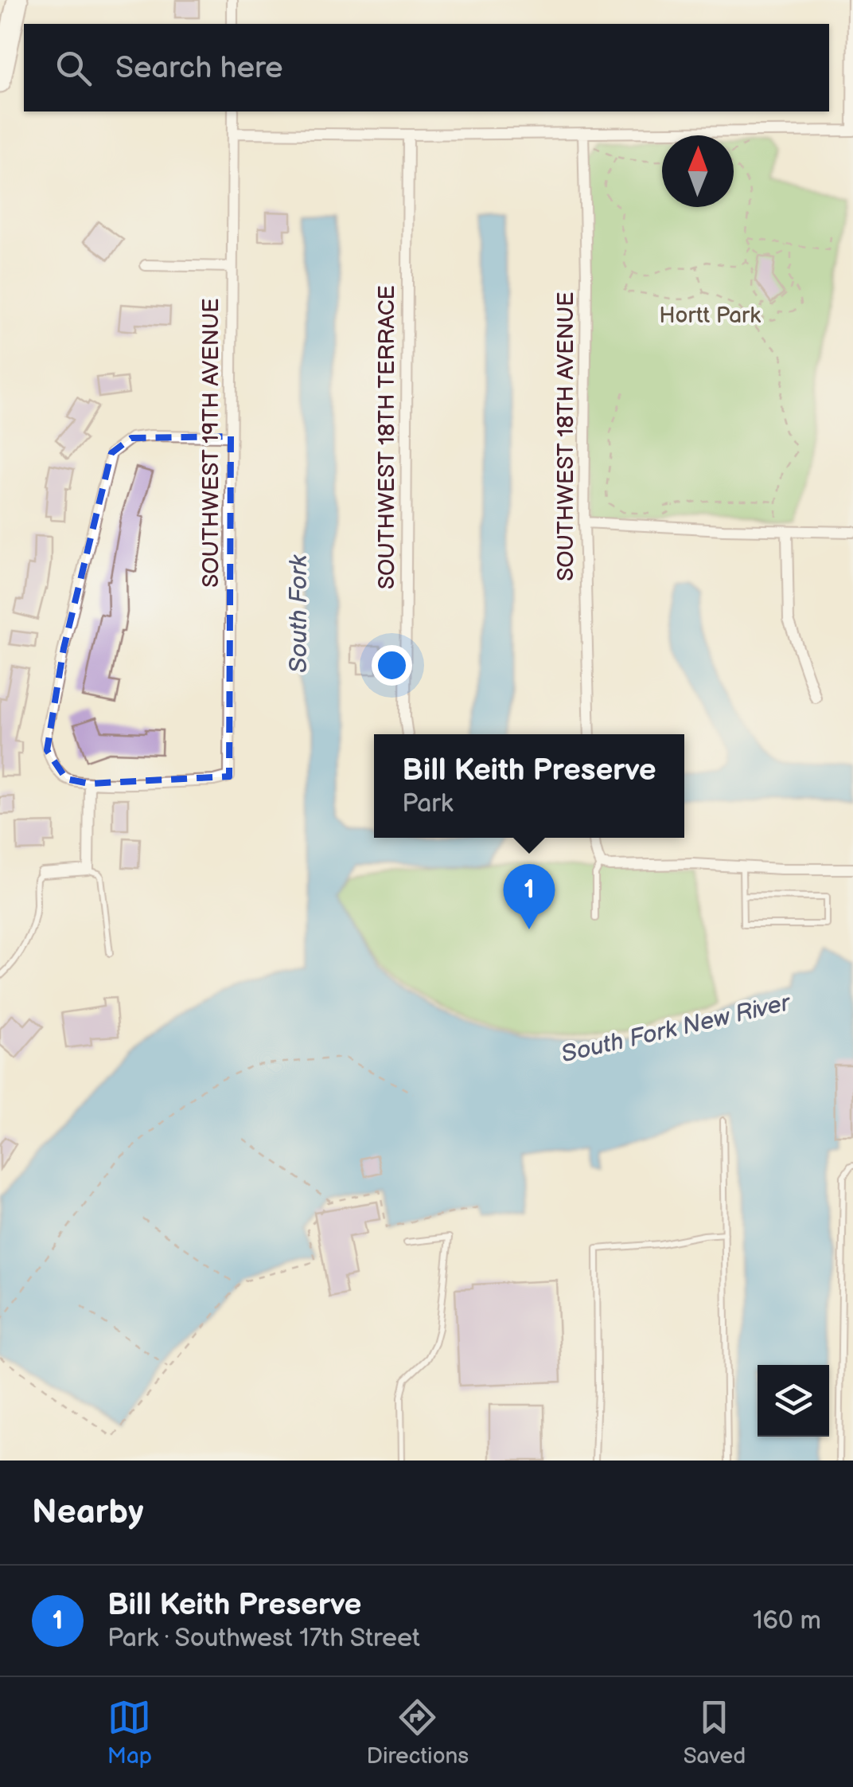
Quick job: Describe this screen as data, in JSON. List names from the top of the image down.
{
  "streets": {
    "street": ["SOUTHWEST 18TH AVENUE", "SOUTHWEST 18TH TERRACE", "SOUTHWEST 19TH AVENUE"]
  },
  "water": ["South Fork", "South Fork New River"],
  "parks": ["Hortt Park"],
  "north": "top",
  "page": {
    "search": "Search here",
    "popup": ["Bill Keith Preserve", "Park"],
    "pins": "1",
    "heading": "Nearby",
    "list": [
      {
        "mark": "1",
        "name": "Bill Keith Preserve",
        "note": "Park · Southwest 17th Street",
        "value": "160 m"
      }
    ],
    "nav": ["Map", "Directions", "Saved"]
  }
}
